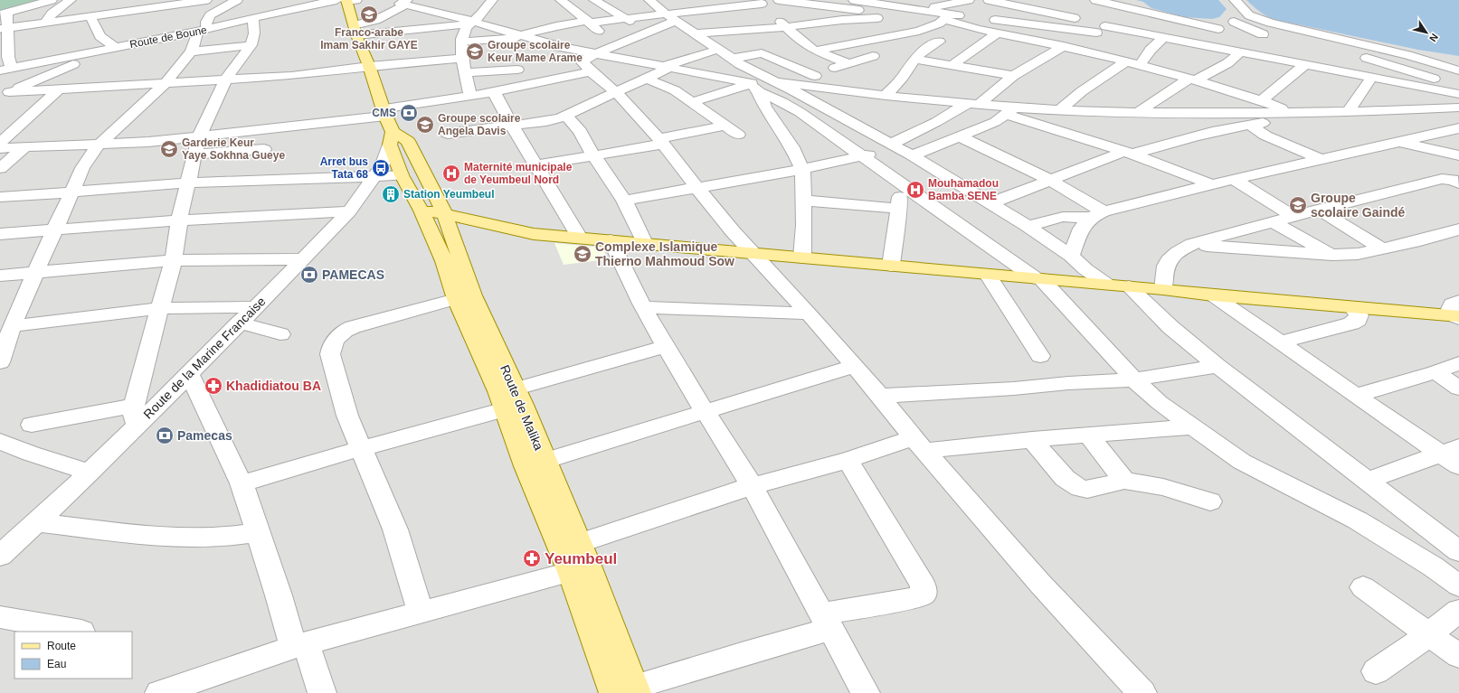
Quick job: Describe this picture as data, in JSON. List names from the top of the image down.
{
  "streets": {
    "main road": ["Route de Malika"],
    "street": ["Route de Boune", "Route de la Marine Francaise"]
  },
  "crossings": [
    ["Route de Boune", "Route de Malika"],
    ["Route de la Marine Francaise", "Route de Malika"]
  ],
  "places": {
    "school or university": [
      "Franco-arabe Imam Sakhir GAYE",
      "Groupe scolaire Keur Mame Arame",
      "Groupe scolaire Angela Davis",
      "Garderie Keur Yaye Sokhna Gueye",
      "Groupe scolaire Gaindé",
      "Complexe Islamique Thierno Mahmoud Sow"
    ],
    "bank": ["CMS", "PAMECAS", "Pamecas"],
    "bus stop": ["Arret bus Tata 68"],
    "hospital": ["Maternité municipale de Yeumbeul Nord", "Mouhamadou Bamba SENE"],
    "building": ["Station Yeumbeul"],
    "pharmacy": ["Khadidiatou BA", "Yeumbeul"]
  },
  "legend": ["Route", "Eau"],
  "north": "bottom right"
}
